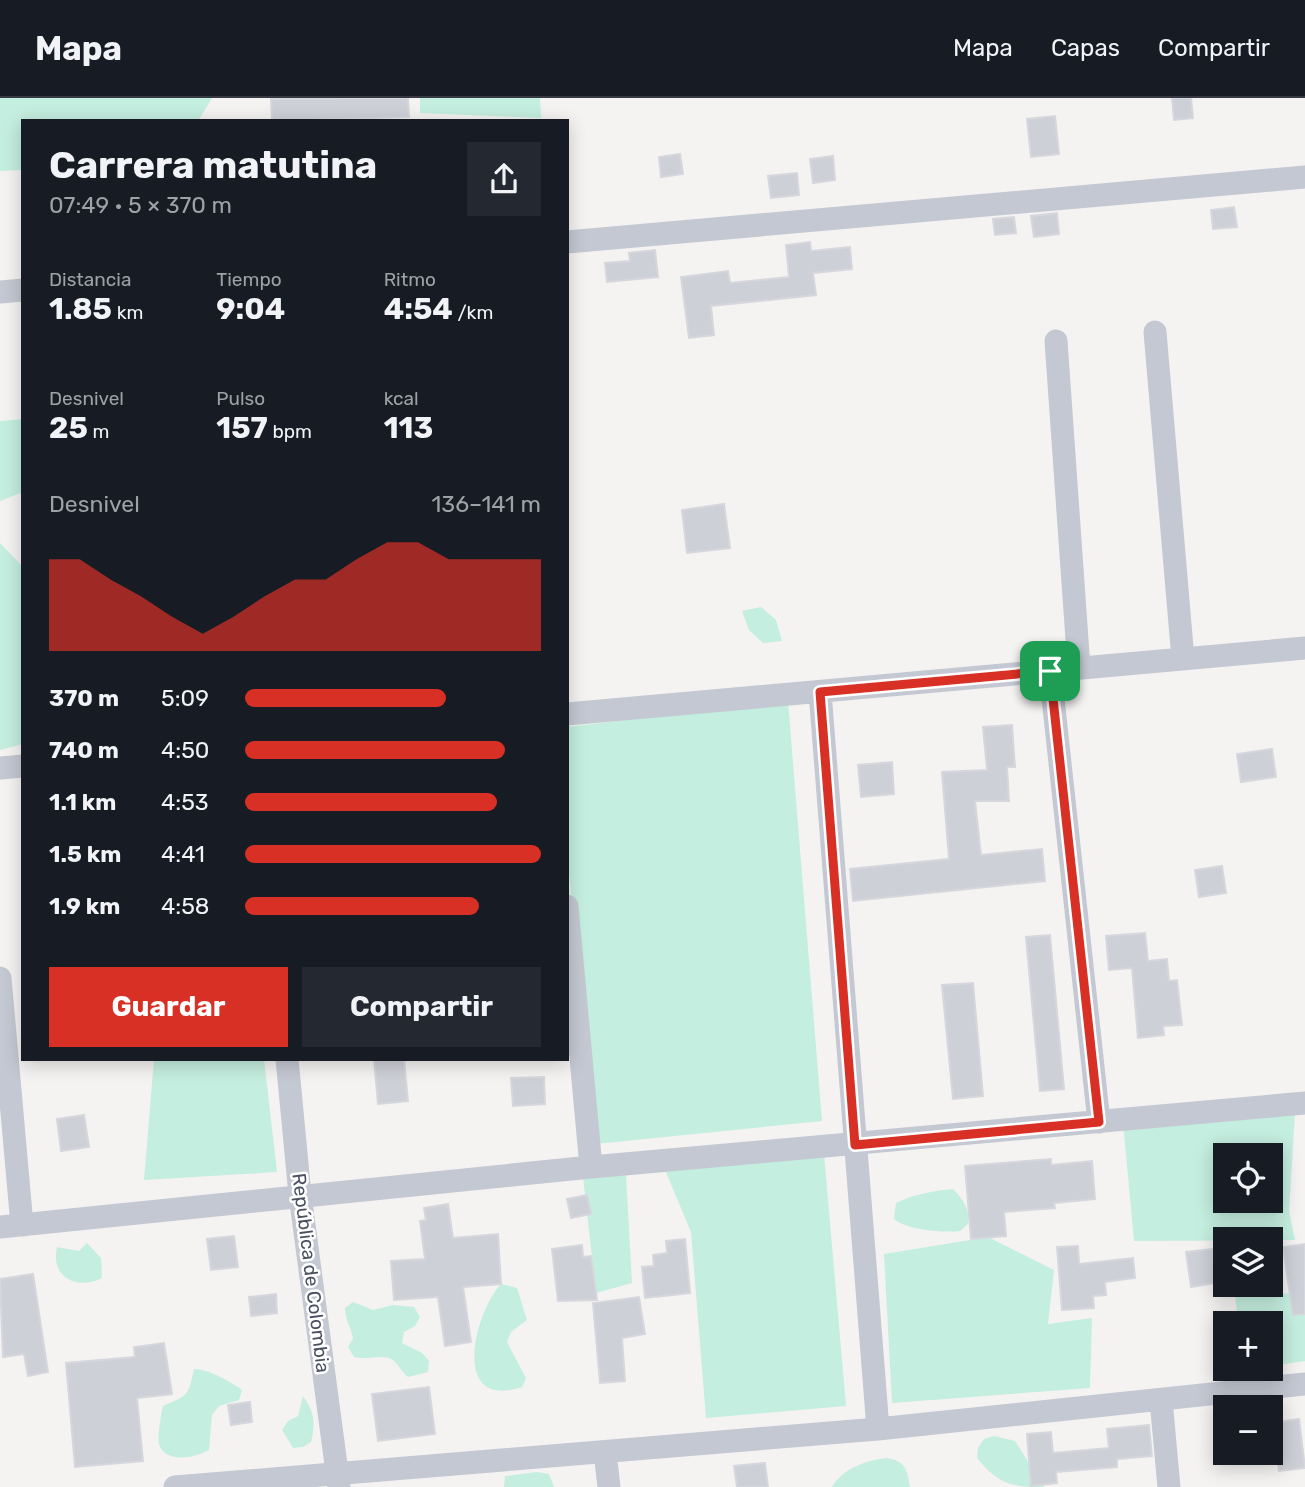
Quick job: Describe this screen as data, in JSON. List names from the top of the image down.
{
  "streets": {
    "street": ["República de Colombia"]
  },
  "page": {
    "header": "Mapa",
    "nav": ["Mapa", "Capas", "Compartir"],
    "heading": ["Carrera matutina", "07:49 · 5 × 370 m"],
    "stats": [
      ["Distancia", "1.85 km"],
      ["Tiempo", "9:04"],
      ["Ritmo", "4:54 /km"],
      ["Desnivel", "25 m"],
      ["Pulso", "157 bpm"],
      ["kcal", "113"]
    ],
    "chart": ["Desnivel", "136–141 m"],
    "list": [
      {
        "name": "370 m",
        "note": "5:09"
      },
      {
        "name": "740 m",
        "note": "4:50"
      },
      {
        "name": "1.1 km",
        "note": "4:53"
      },
      {
        "name": "1.5 km",
        "note": "4:41"
      },
      {
        "name": "1.9 km",
        "note": "4:58"
      }
    ],
    "buttons": ["Guardar", "Compartir"],
    "map_buttons": ["+", "−"]
  }
}
